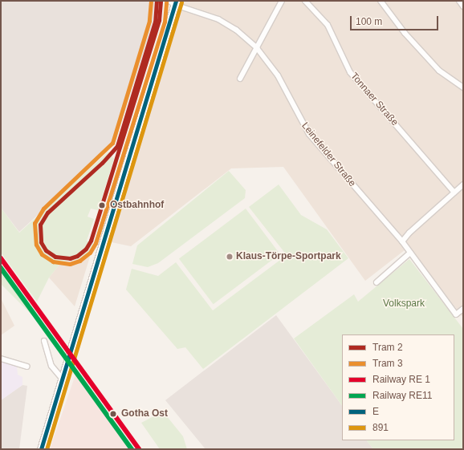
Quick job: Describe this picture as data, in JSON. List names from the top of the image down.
{
  "streets": {
    "street": ["Tonnaer Straße", "Leinefelder Straße"]
  },
  "parks": ["Volkspark"],
  "places": ["Ostbahnhof", "Klaus-Törpe-Sportpark", "Gotha Ost"],
  "lines": [
    "tram line 2",
    "tram line 3",
    "transit line E",
    "transit line 891",
    "rail line RE11"
  ],
  "legend": [
    "Tram 2",
    "Tram 3",
    "Railway RE 1",
    "Railway RE11",
    "E",
    "891"
  ],
  "scale_bar": "100 m"
}
